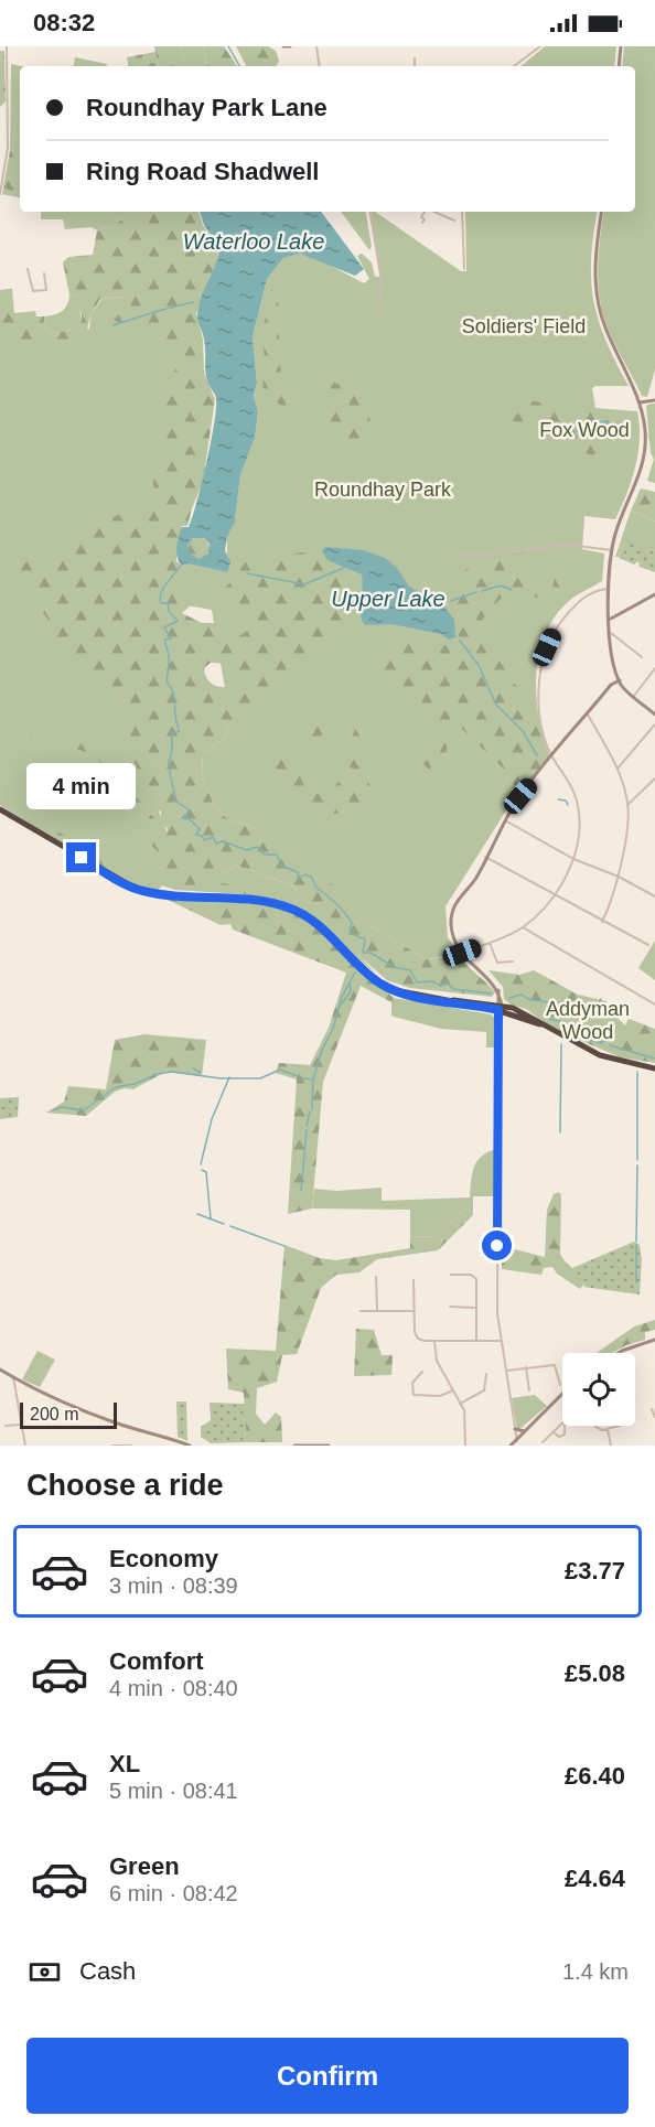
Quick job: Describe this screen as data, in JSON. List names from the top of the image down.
{
  "water": ["Waterloo Lake", "Upper Lake"],
  "parks": [
    "Soldiers' Field",
    "Fox Wood",
    "Roundhay Park",
    "Addyman Wood"
  ],
  "scale_bar": "200 m",
  "page": {
    "status": "08:32",
    "banner": ["Roundhay Park Lane", "Ring Road Shadwell"],
    "bubble": "4 min",
    "scale": "200 m",
    "heading": "Choose a ride",
    "list": [
      {
        "name": "Economy",
        "note": "3 min · 08:39",
        "value": "£3.77"
      },
      {
        "name": "Comfort",
        "note": "4 min · 08:40",
        "value": "£5.08"
      },
      {
        "name": "XL",
        "note": "5 min · 08:41",
        "value": "£6.40"
      },
      {
        "name": "Green",
        "note": "6 min · 08:42",
        "value": "£4.64"
      }
    ],
    "pay": ["Cash", "1.4 km"],
    "buttons": "Confirm"
  }
}
